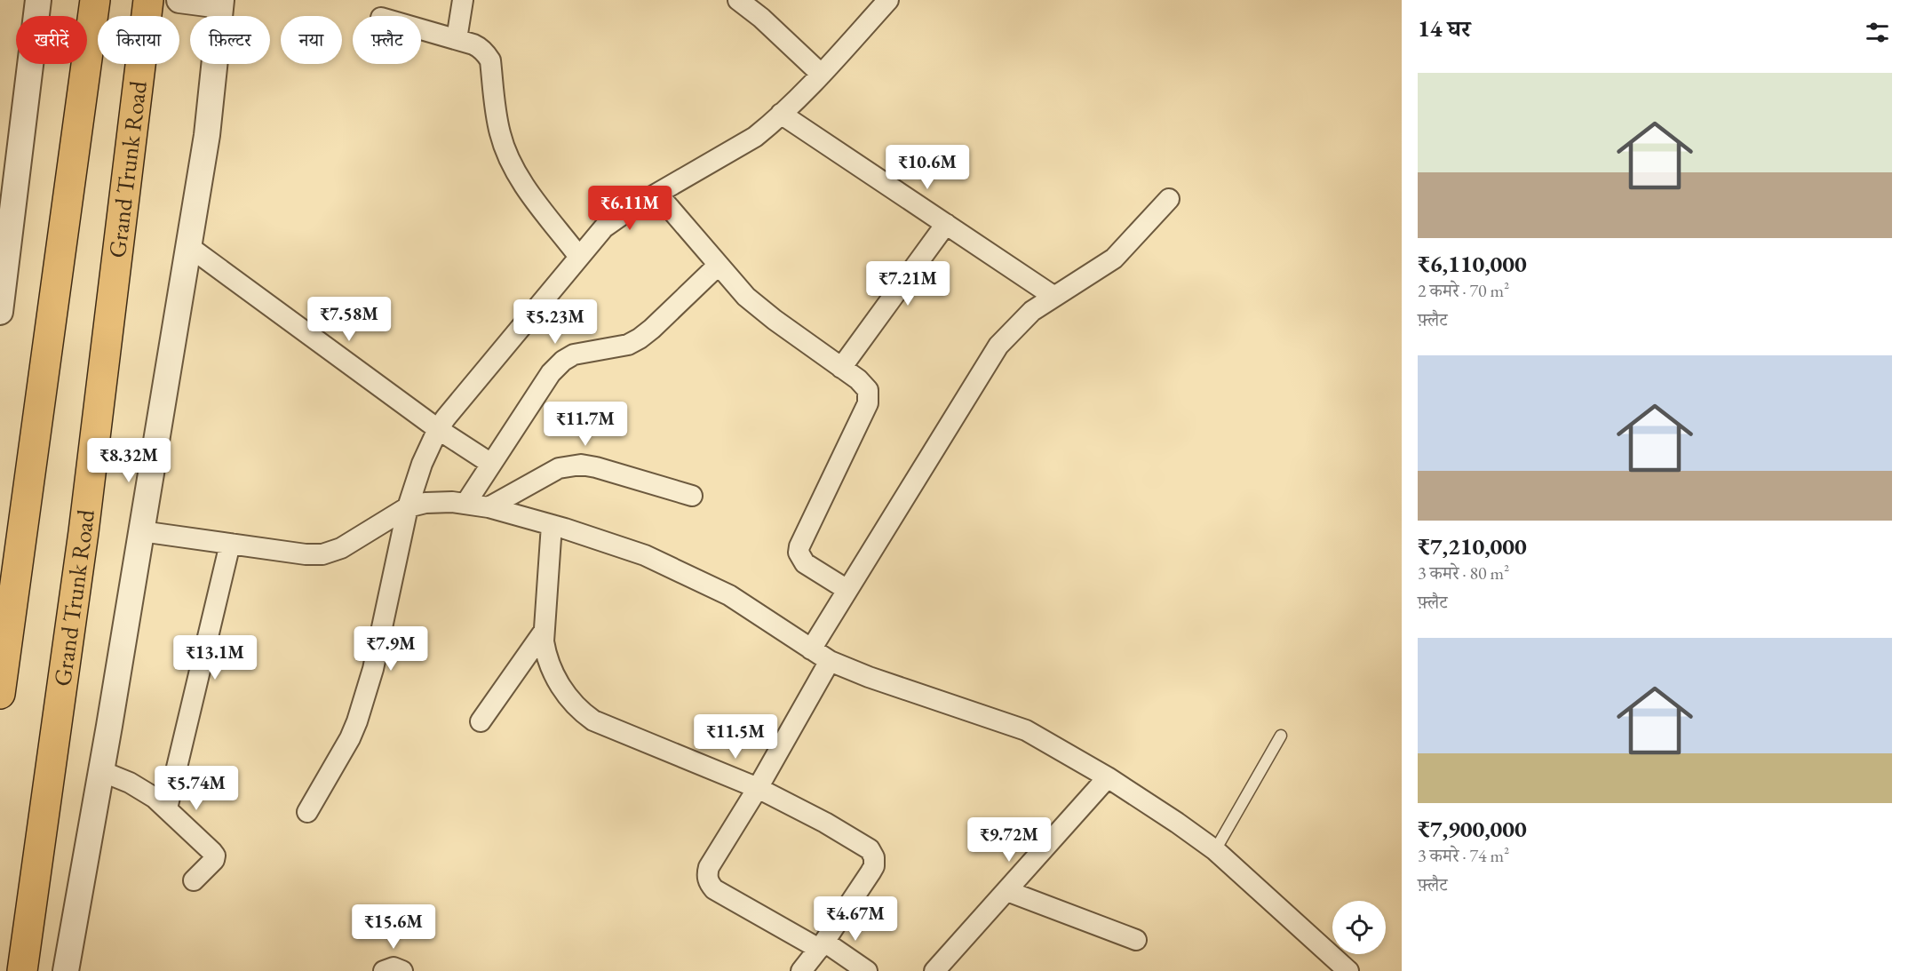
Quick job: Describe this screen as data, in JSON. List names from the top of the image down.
{
  "streets": {
    "highway": ["Grand Trunk Road"]
  },
  "page": {
    "heading": "14 घर",
    "chip": [
      "खरीदें",
      "किराया",
      "फ़िल्टर",
      "नया",
      "फ़्लैट"
    ],
    "list": [
      {
        "name": "₹6,110,000",
        "note": "2 कमरे · 70 m² · फ़्लैट"
      },
      {
        "name": "₹7,210,000",
        "note": "3 कमरे · 80 m² · फ़्लैट"
      },
      {
        "name": "₹7,900,000",
        "note": "3 कमरे · 74 m² · फ़्लैट"
      }
    ],
    "price": [
      "₹10.6M",
      "₹6.11M",
      "₹7.21M",
      "₹7.58M",
      "₹5.23M",
      "₹11.7M",
      "₹8.32M",
      "₹7.9M",
      "₹13.1M",
      "₹11.5M",
      "₹5.74M",
      "₹9.72M",
      "₹4.67M",
      "₹15.6M"
    ]
  }
}
